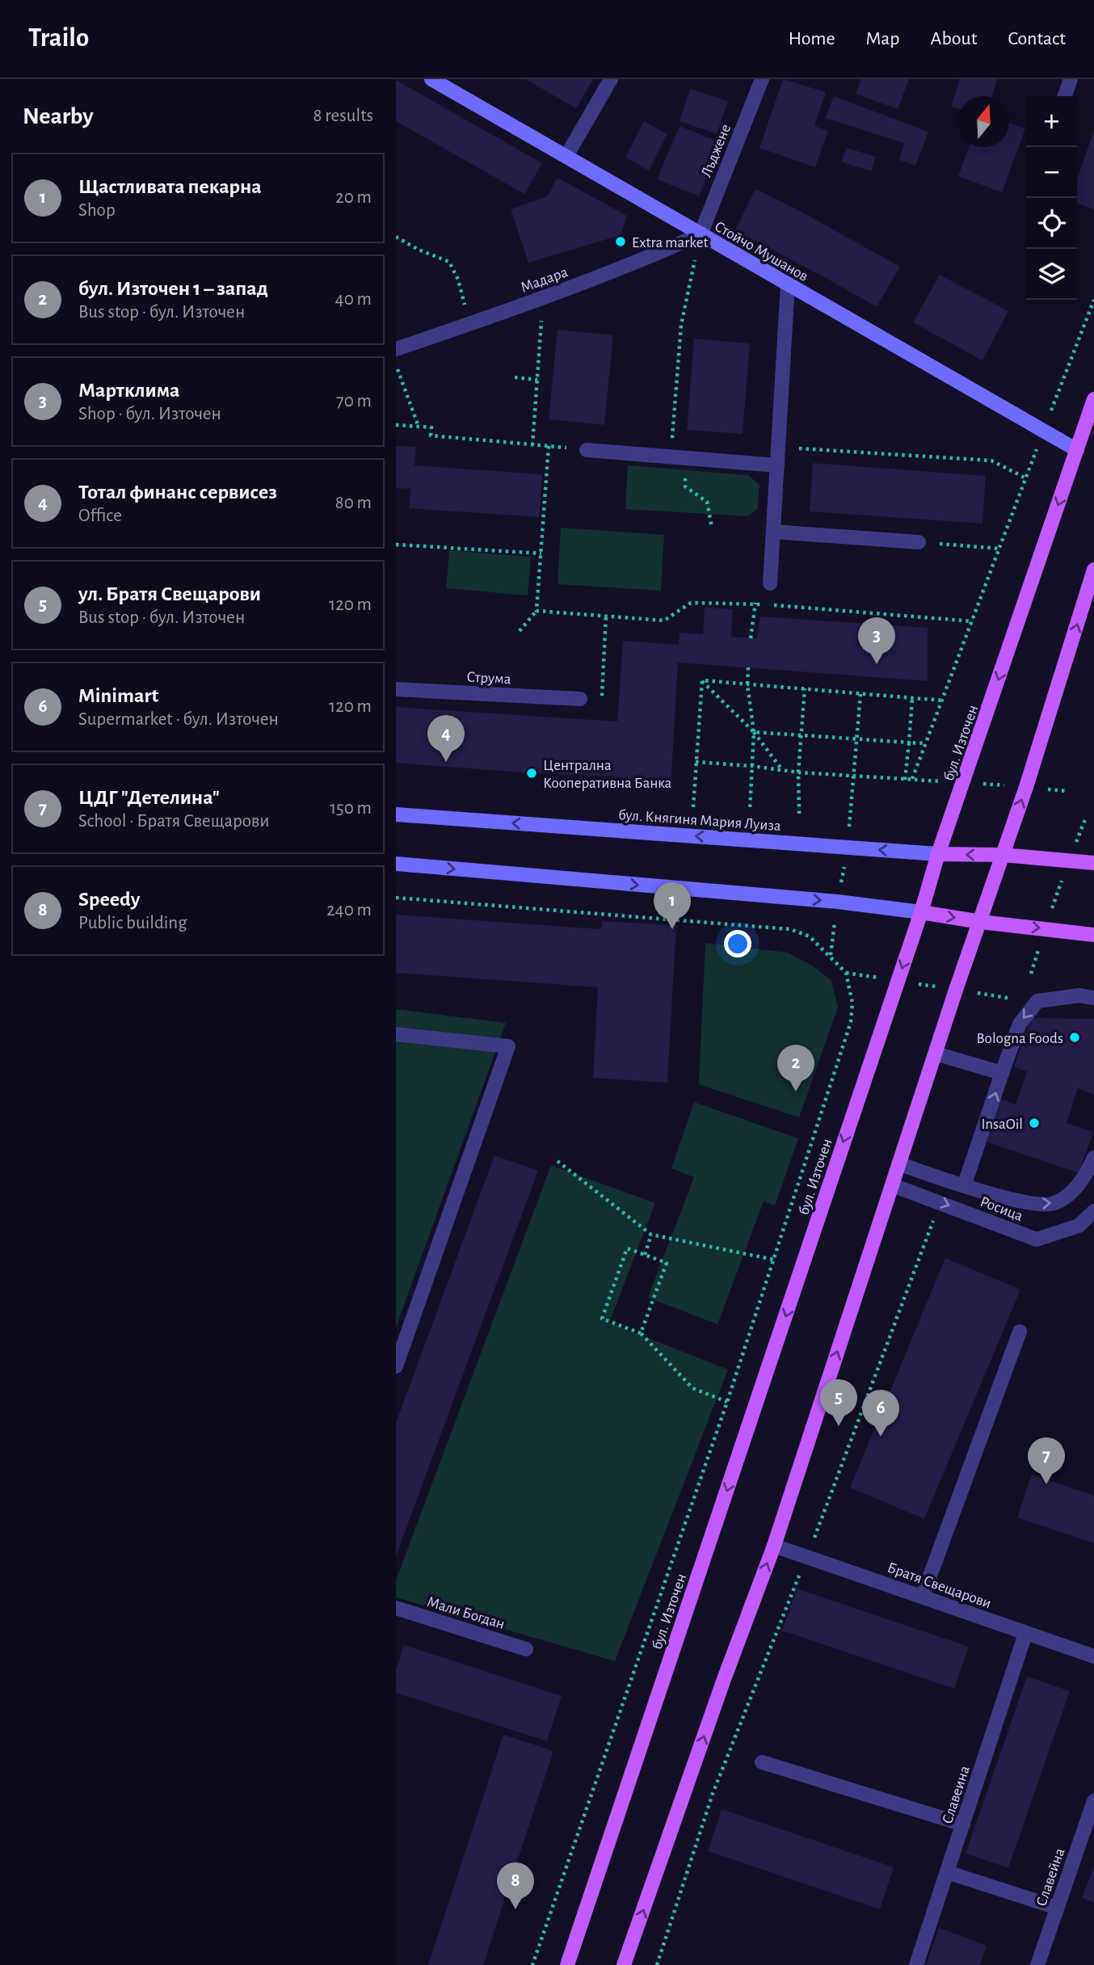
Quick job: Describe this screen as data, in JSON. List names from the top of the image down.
{
  "streets": {
    "main road": ["Стойчо Мушанов", "бул. Източен", "бул. Княгиня Мария Луиза"],
    "street": [
      "Лъджене",
      "Мадара",
      "Струма",
      "Росица",
      "Братя Свещарови",
      "Мали Богдан",
      "Славеина",
      "Славейна"
    ]
  },
  "crossings": [
    ["Лъджене", "Стойчо Мушанов"],
    ["Лъджене", "Мадара"],
    ["Стойчо Мушанов", "Мадара"],
    ["Стойчо Мушанов", "бул. Източен"],
    ["бул. Източен", "бул. Княгиня Мария Луиза"],
    ["Братя Свещарови", "Славеина"]
  ],
  "one_way": ["Росица"],
  "places": [
    "Extra market",
    "Централна Кооперативна Банка",
    "Bologna Foods",
    "InsaOil"
  ],
  "north": "top",
  "page": {
    "header": "Trailo",
    "nav": [
      "Home",
      "Map",
      "About",
      "Contact"
    ],
    "heading": ["Nearby", "8 results"],
    "map_buttons": ["+", "−"],
    "list": [
      {
        "mark": "1",
        "name": "Щастливата пекарна",
        "note": "Shop",
        "value": "20 m"
      },
      {
        "mark": "2",
        "name": "бул. Източен 1 – запад",
        "note": "Bus stop · бул. Източен",
        "value": "40 m"
      },
      {
        "mark": "3",
        "name": "Мартклима",
        "note": "Shop · бул. Източен",
        "value": "70 m"
      },
      {
        "mark": "4",
        "name": "Тотал финанс сервисез",
        "note": "Office",
        "value": "80 m"
      },
      {
        "mark": "5",
        "name": "ул. Братя Свещарови",
        "note": "Bus stop · бул. Източен",
        "value": "120 m"
      },
      {
        "mark": "6",
        "name": "Minimart",
        "note": "Supermarket · бул. Източен",
        "value": "120 m"
      },
      {
        "mark": "7",
        "name": "ЦДГ \"Детелина\"",
        "note": "School · Братя Свещарови",
        "value": "150 m"
      },
      {
        "mark": "8",
        "name": "Speedy",
        "note": "Public building",
        "value": "240 m"
      }
    ],
    "pins": [
      "3",
      "4",
      "1",
      "2",
      "5",
      "6",
      "7",
      "8"
    ]
  }
}
